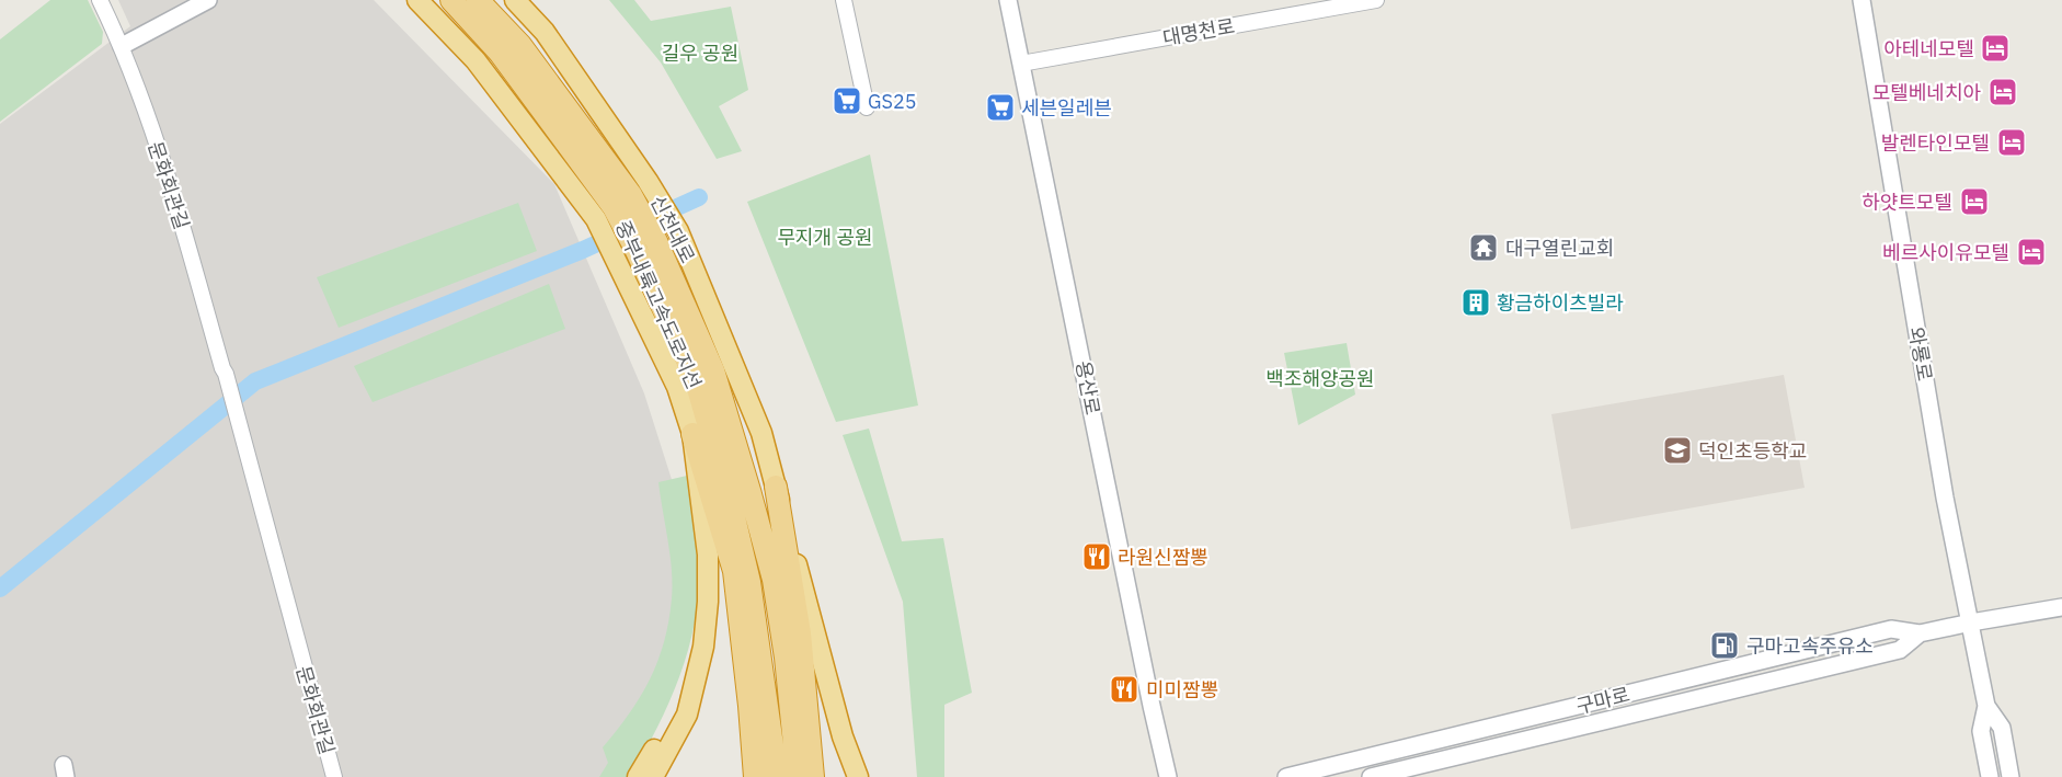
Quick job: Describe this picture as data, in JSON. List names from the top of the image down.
{
  "streets": {
    "highway": ["신천대로", "중부내륙고속도로지선"],
    "main road": ["와룡로", "용산로", "구마로"],
    "street": ["대명천로", "문화회관길"]
  },
  "crossings": [
    ["대명천로", "용산로"],
    ["신천대로", "중부내륙고속도로지선"],
    ["와룡로", "구마로"]
  ],
  "parks": ["길우 공원", "무지개 공원", "백조해양공원"],
  "places": {
    "hotel": [
      "아테네모텔",
      "모텔베네치아",
      "발렌타인모텔",
      "하얏트모텔",
      "베르사이유모텔"
    ],
    "supermarket": ["GS25", "세븐일레븐"],
    "temple": ["대구열린교회"],
    "building": ["황금하이츠빌라"],
    "school or university": ["덕인초등학교"],
    "restaurant": ["라원신짬뽕", "미미짬뽕"],
    "fuel station": ["구마고속주유소"]
  }
}
